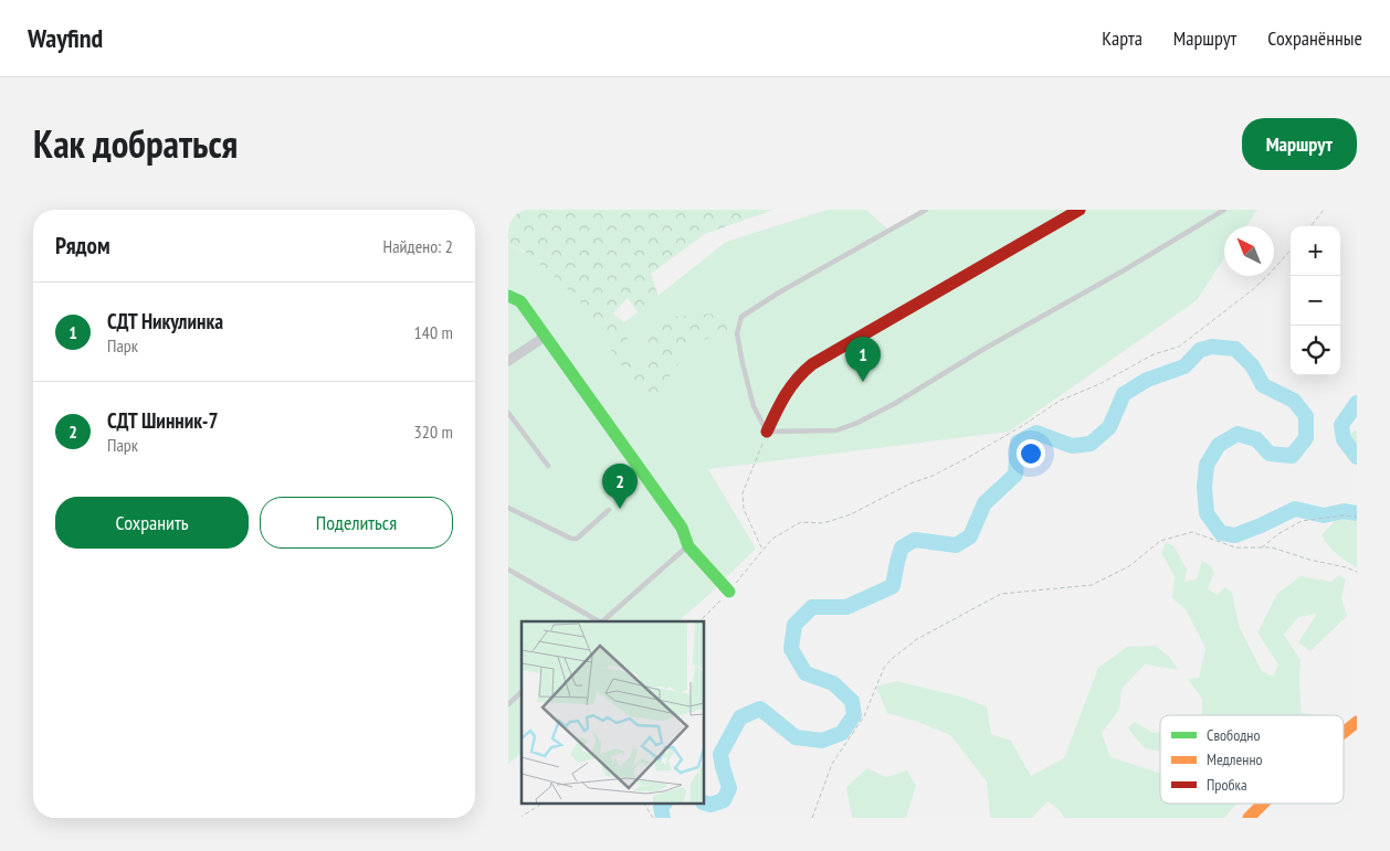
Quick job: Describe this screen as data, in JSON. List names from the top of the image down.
{
  "legend": ["Свободно", "Медленно", "Пробка"],
  "north": "top left",
  "page": {
    "header": "Wayfind",
    "nav": ["Карта", "Маршрут", "Сохранённые"],
    "title": "Как добраться",
    "buttons": [
      "Маршрут",
      ["Сохранить", "Поделиться"]
    ],
    "heading": ["Рядом", "Найдено: 2"],
    "map_buttons": ["+", "−"],
    "list": [
      {
        "mark": "1",
        "name": "СДТ Никулинка",
        "note": "Парк",
        "value": "140 m"
      },
      {
        "mark": "2",
        "name": "СДТ Шинник-7",
        "note": "Парк",
        "value": "320 m"
      }
    ],
    "pins": ["1", "2"]
  }
}
